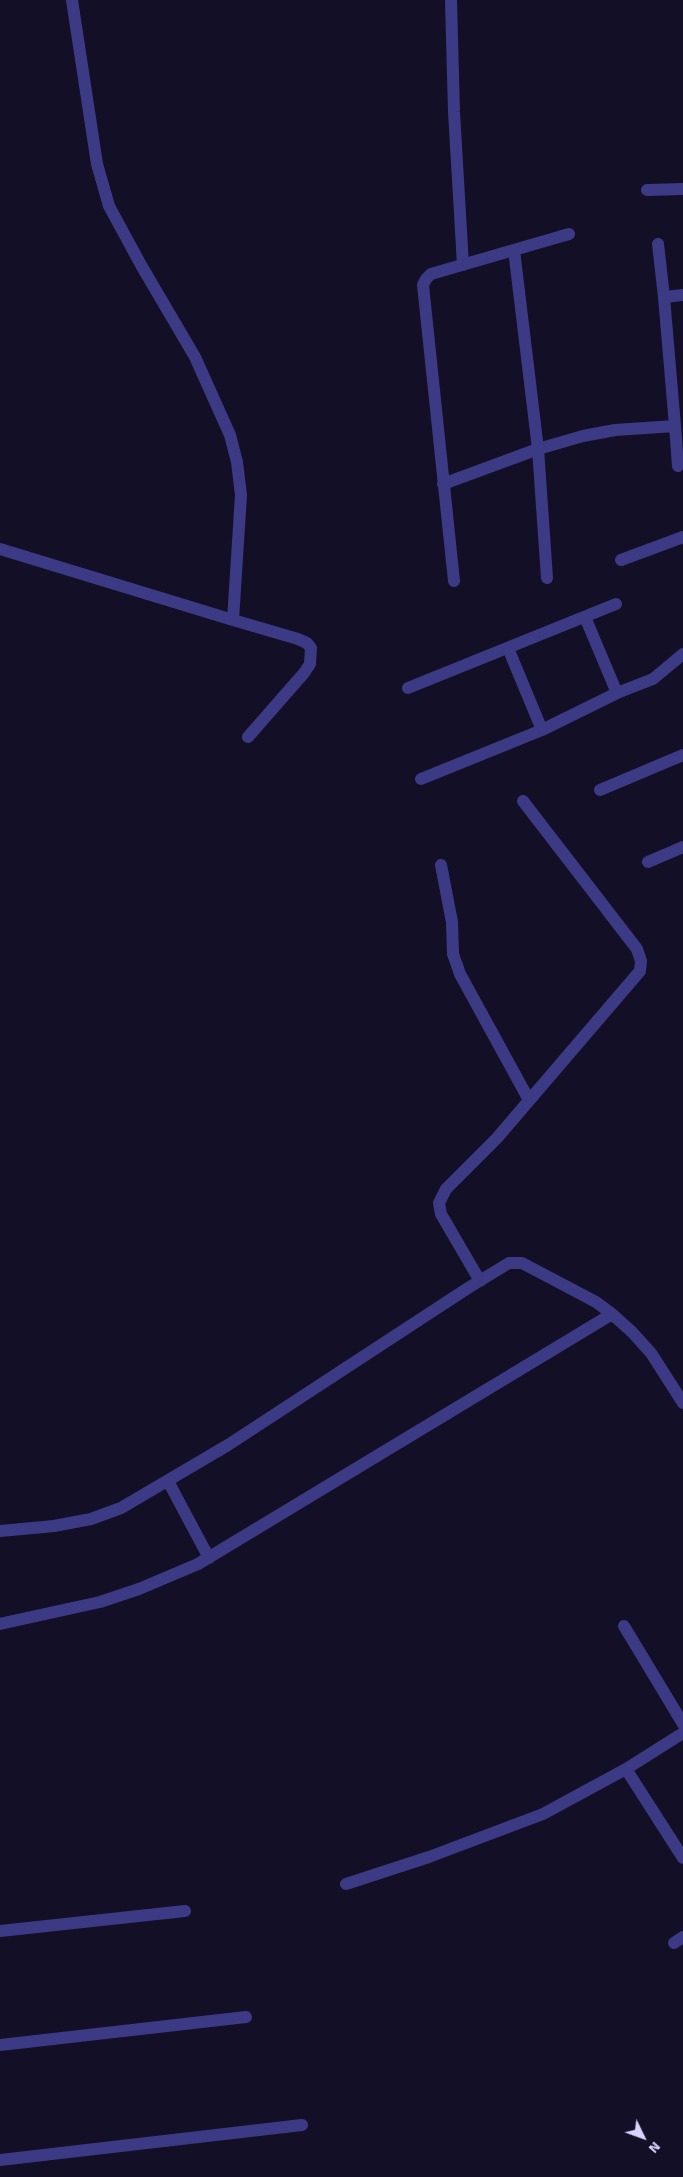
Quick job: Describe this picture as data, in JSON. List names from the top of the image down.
{
  "north": "bottom right"
}
